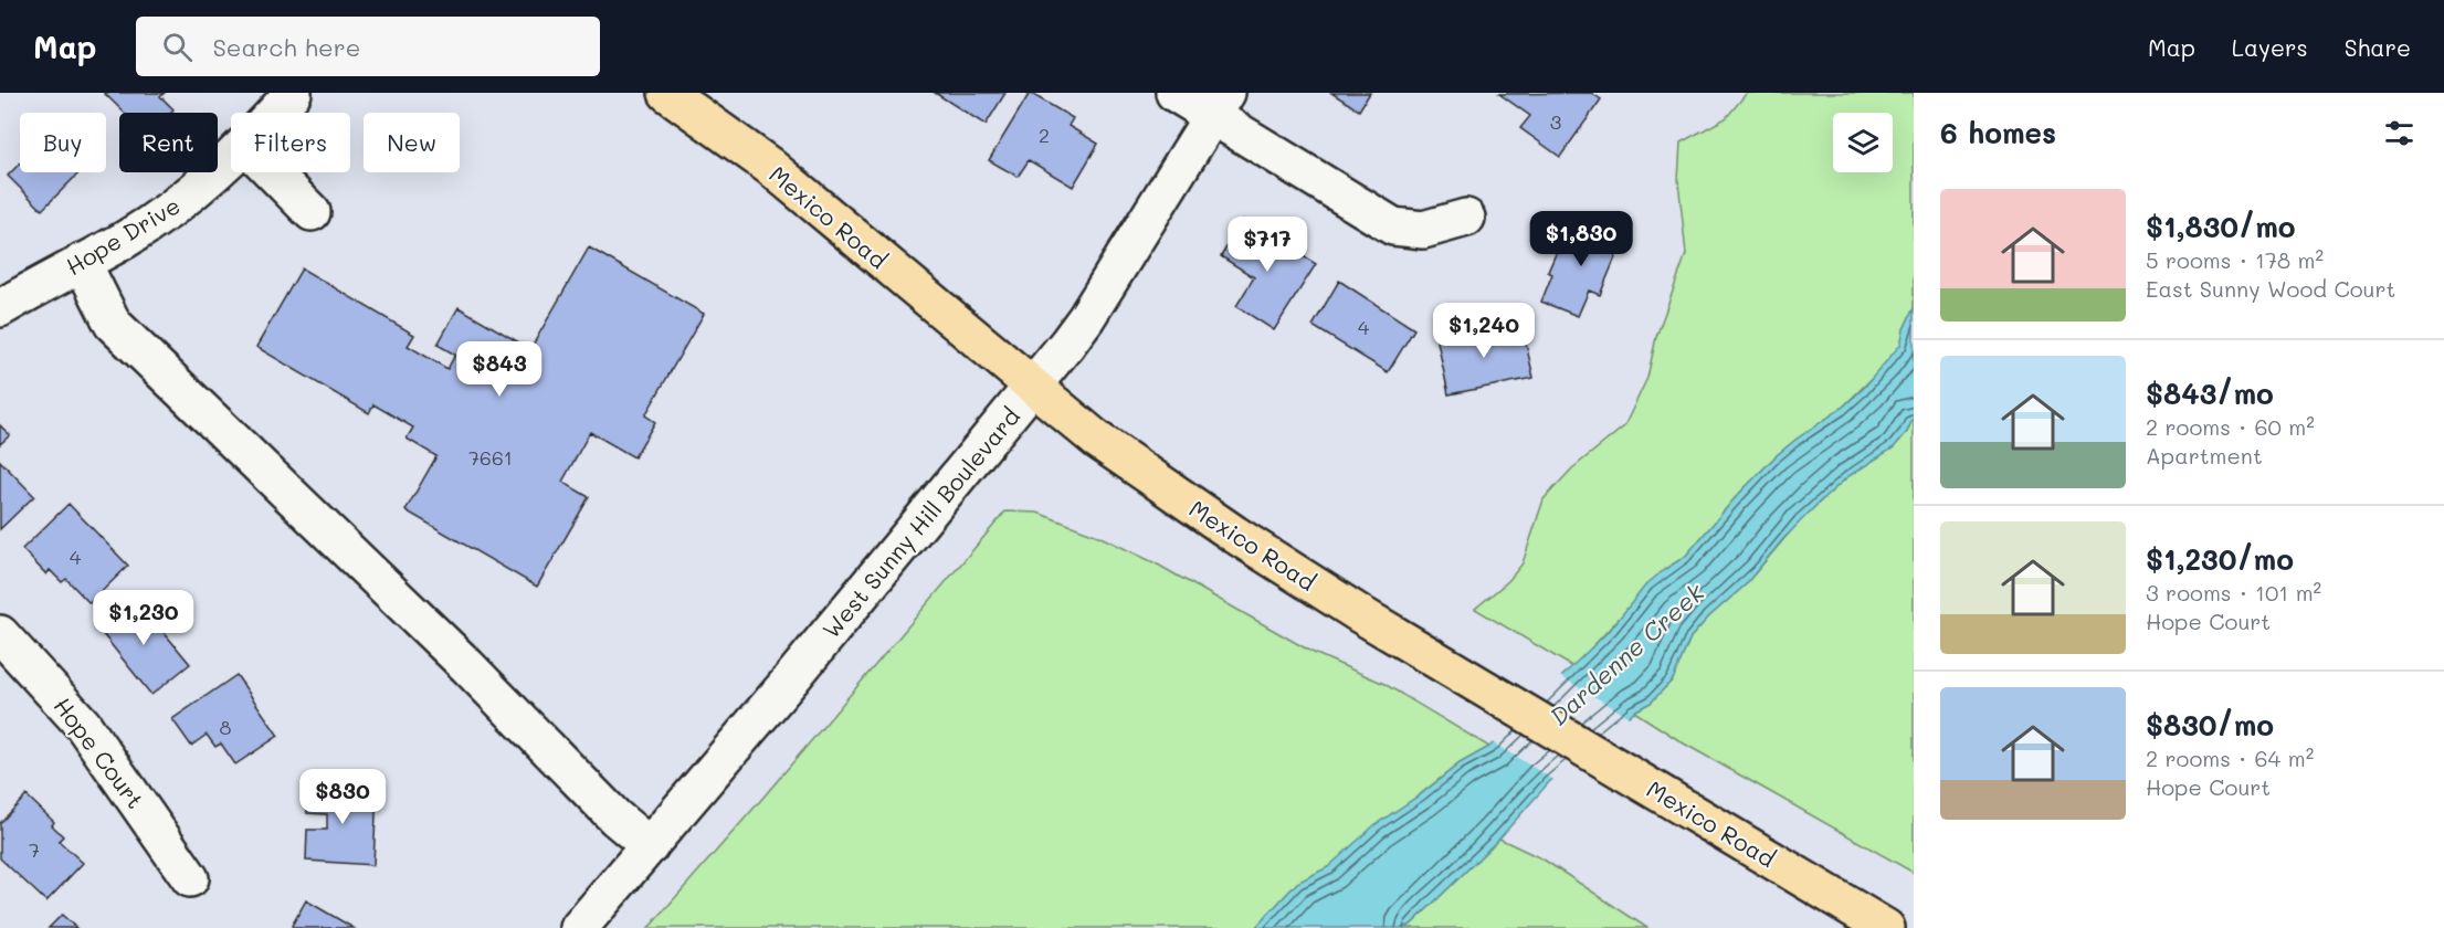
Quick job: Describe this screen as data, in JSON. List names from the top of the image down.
{
  "streets": {
    "main road": ["Mexico Road"],
    "street": ["Hope Drive", "West Sunny Hill Boulevard", "Hope Court"]
  },
  "crossings": [
    ["Mexico Road", "West Sunny Hill Boulevard"]
  ],
  "water": ["Dardenne Creek"],
  "house_numbers": [
    "3",
    "2",
    "4",
    "7661",
    "4",
    "8",
    "7"
  ],
  "page": {
    "header": "Map",
    "search": "Search here",
    "nav": ["Map", "Layers", "Share"],
    "heading": "6 homes",
    "chip": [
      "Buy",
      "Rent",
      "Filters",
      "New"
    ],
    "list": [
      {
        "name": "$1,830/mo",
        "note": "5 rooms · 178 m² · East Sunny Wood Court"
      },
      {
        "name": "$843/mo",
        "note": "2 rooms · 60 m² · Apartment"
      },
      {
        "name": "$1,230/mo",
        "note": "3 rooms · 101 m² · Hope Court"
      },
      {
        "name": "$830/mo",
        "note": "2 rooms · 64 m² · Hope Court"
      }
    ],
    "price": [
      "$1,830",
      "$717",
      "$1,240",
      "$843",
      "$1,230",
      "$830"
    ]
  }
}
